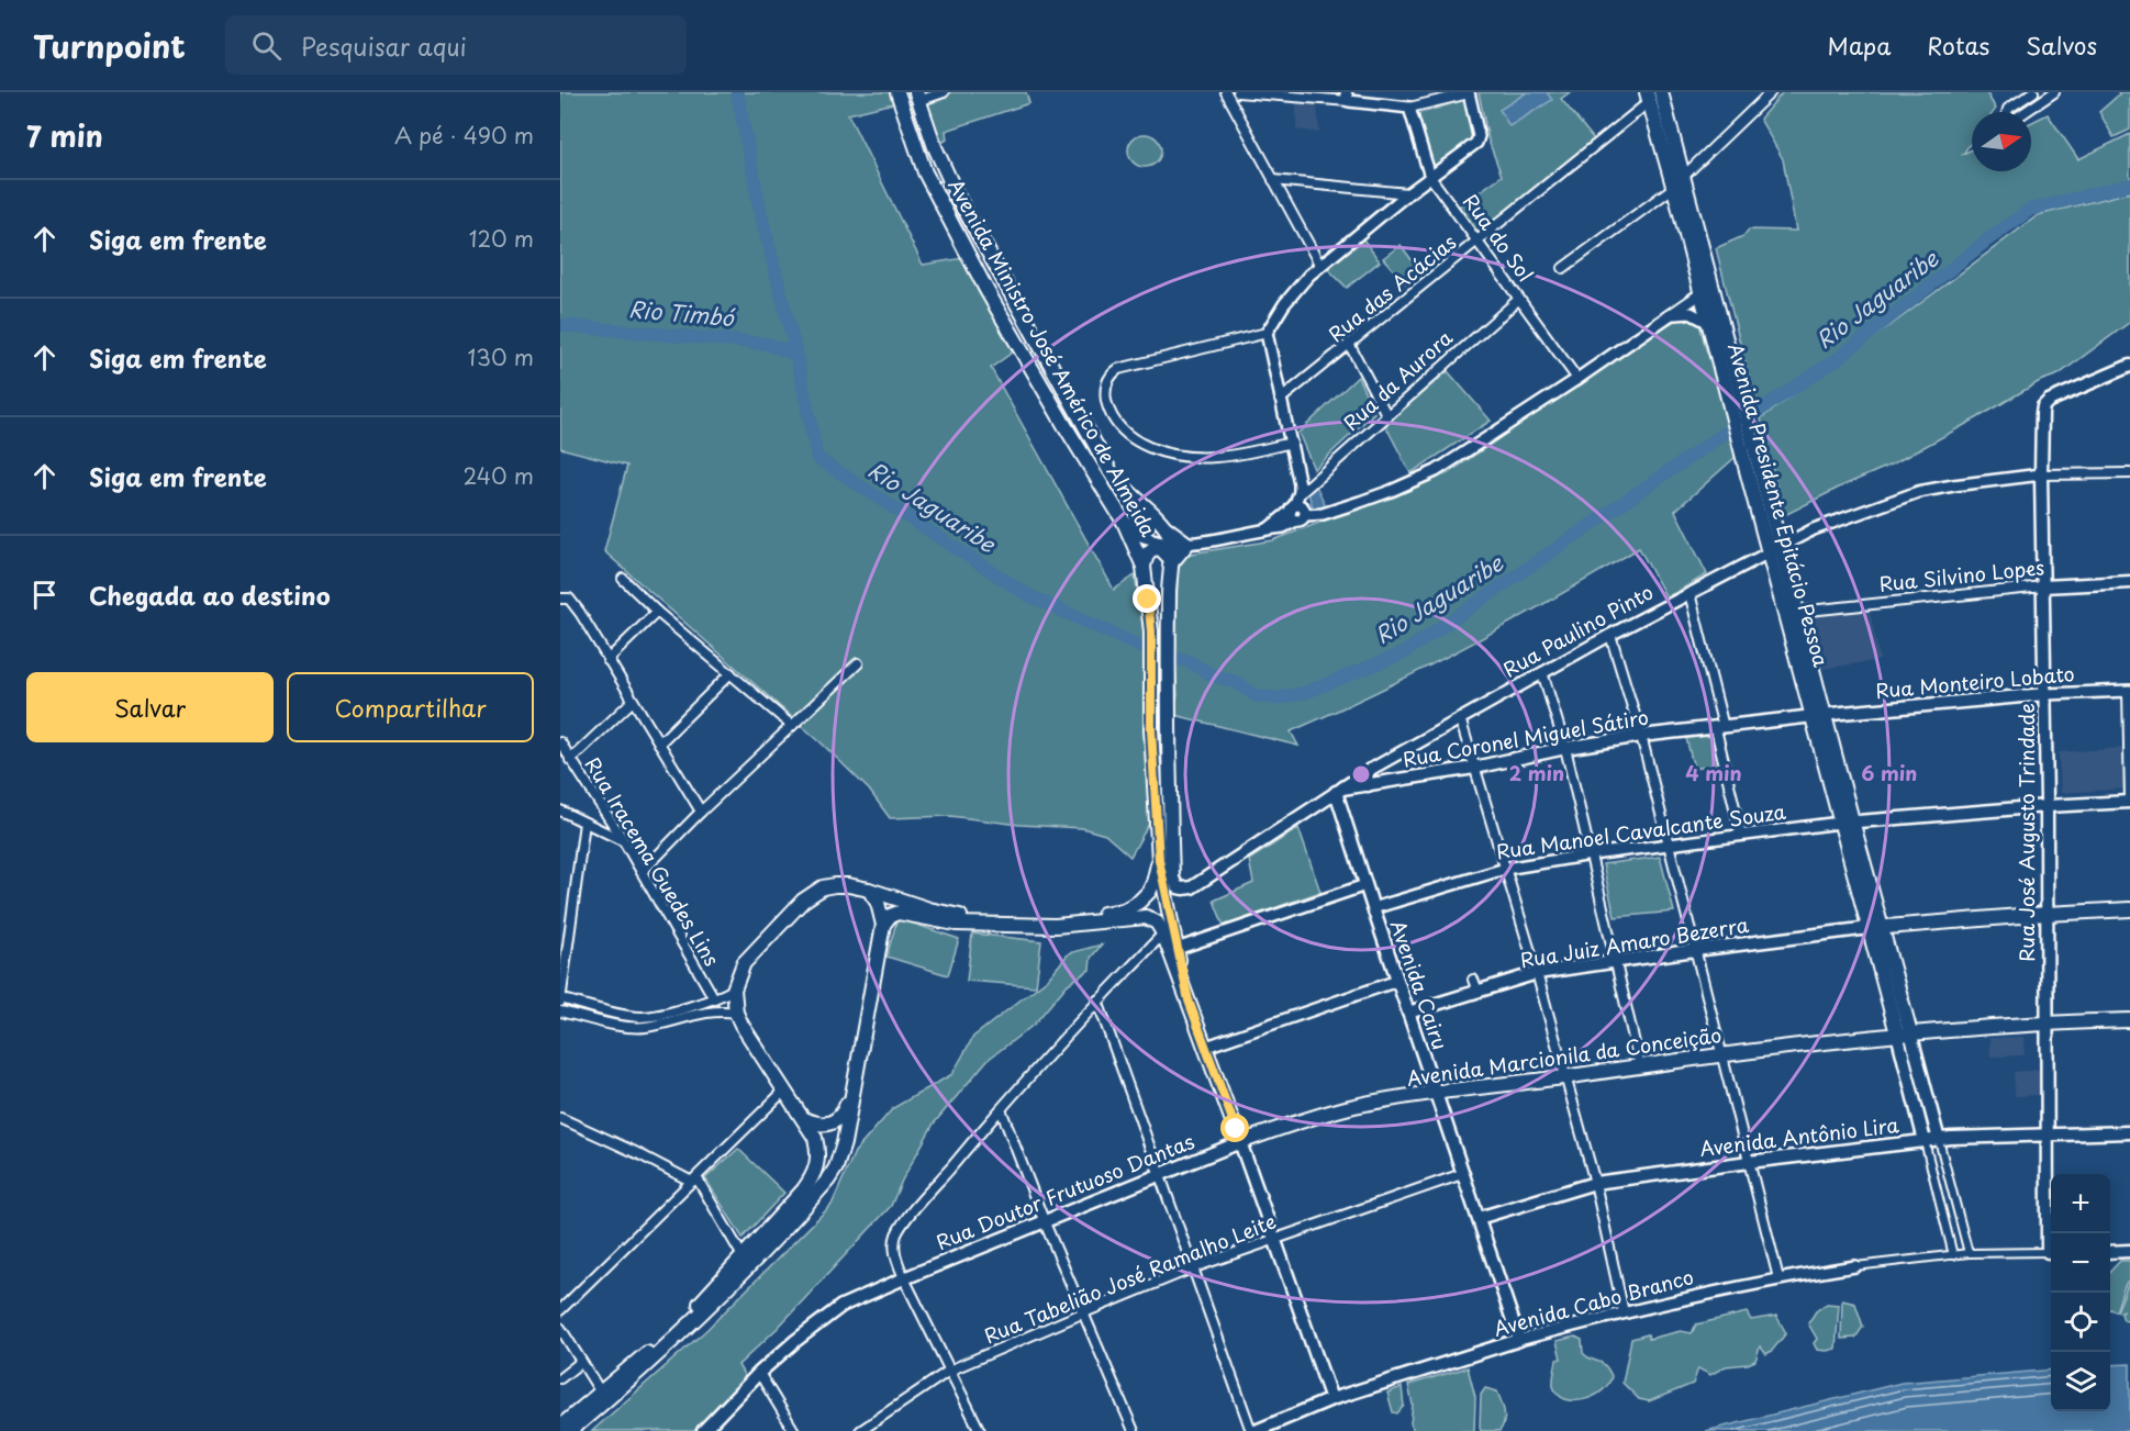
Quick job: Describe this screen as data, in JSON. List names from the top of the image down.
{
  "streets": {
    "main road": [
      "Avenida Ministro José Américo de Almeida",
      "Avenida Presidente Epitácio Pessoa",
      "Rua Silvino Lopes",
      "Rua Paulino Pinto",
      "Rua Monteiro Lobato",
      "Rua Coronel Miguel Sátiro",
      "Rua José Augusto Trindade",
      "Rua Juiz Amaro Bezerra",
      "Avenida Cairu",
      "Avenida Marcionila da Conceição",
      "Avenida Antônio Lira",
      "Rua Doutor Frutuoso Dantas",
      "Avenida Cabo Branco"
    ],
    "street": [
      "Rua do Sol",
      "Rua das Acácias",
      "Rua da Aurora",
      "Rua Manoel Cavalcante Souza",
      "Rua Iracema Guedes Lins",
      "Rua Tabelião José Ramalho Leite"
    ]
  },
  "crossings": [
    ["Rua do Sol", "Rua das Acácias"],
    ["Rua do Sol", "Rua da Aurora"],
    ["Rua das Acácias", "Avenida Presidente Epitácio Pessoa"],
    ["Avenida Ministro José Américo de Almeida", "Rua Paulino Pinto"],
    ["Avenida Presidente Epitácio Pessoa", "Rua Silvino Lopes"],
    ["Avenida Presidente Epitácio Pessoa", "Rua Paulino Pinto"],
    ["Avenida Presidente Epitácio Pessoa", "Rua Monteiro Lobato"],
    ["Avenida Presidente Epitácio Pessoa", "Rua Manoel Cavalcante Souza"],
    ["Avenida Presidente Epitácio Pessoa", "Rua Juiz Amaro Bezerra"],
    ["Avenida Presidente Epitácio Pessoa", "Avenida Marcionila da Conceição"],
    ["Avenida Presidente Epitácio Pessoa", "Avenida Antônio Lira"],
    ["Rua Silvino Lopes", "Rua José Augusto Trindade"],
    ["Rua Paulino Pinto", "Rua Coronel Miguel Sátiro"],
    ["Rua Paulino Pinto", "Rua José Augusto Trindade"],
    ["Rua Paulino Pinto", "Avenida Cairu"],
    ["Rua Monteiro Lobato", "Rua Coronel Miguel Sátiro"],
    ["Rua Monteiro Lobato", "Rua José Augusto Trindade"],
    ["Rua Coronel Miguel Sátiro", "Avenida Cairu"],
    ["Rua Manoel Cavalcante Souza", "Avenida Cairu"],
    ["Rua José Augusto Trindade", "Avenida Marcionila da Conceição"],
    ["Rua José Augusto Trindade", "Avenida Antônio Lira"],
    ["Rua Juiz Amaro Bezerra", "Avenida Cairu"],
    ["Avenida Cairu", "Avenida Marcionila da Conceição"],
    ["Avenida Cairu", "Avenida Antônio Lira"],
    ["Avenida Cairu", "Rua Tabelião José Ramalho Leite"],
    ["Avenida Cairu", "Avenida Cabo Branco"],
    ["Avenida Marcionila da Conceição", "Rua Doutor Frutuoso Dantas"]
  ],
  "water": ["Rio Jaguaribe", "Rio Timbó"],
  "north": "right",
  "page": {
    "header": "Turnpoint",
    "search": "Pesquisar aqui",
    "nav": ["Mapa", "Rotas", "Salvos"],
    "heading": ["7 min", "A pé · 490 m"],
    "list": [
      ["Siga em frente", "120 m"],
      ["Siga em frente", "130 m"],
      ["Siga em frente", "240 m"],
      "Chegada ao destino"
    ],
    "buttons": ["Salvar", "Compartilhar"],
    "map_buttons": ["+", "−"]
  },
  "rings": ["2 min", "4 min", "6 min"]
}
